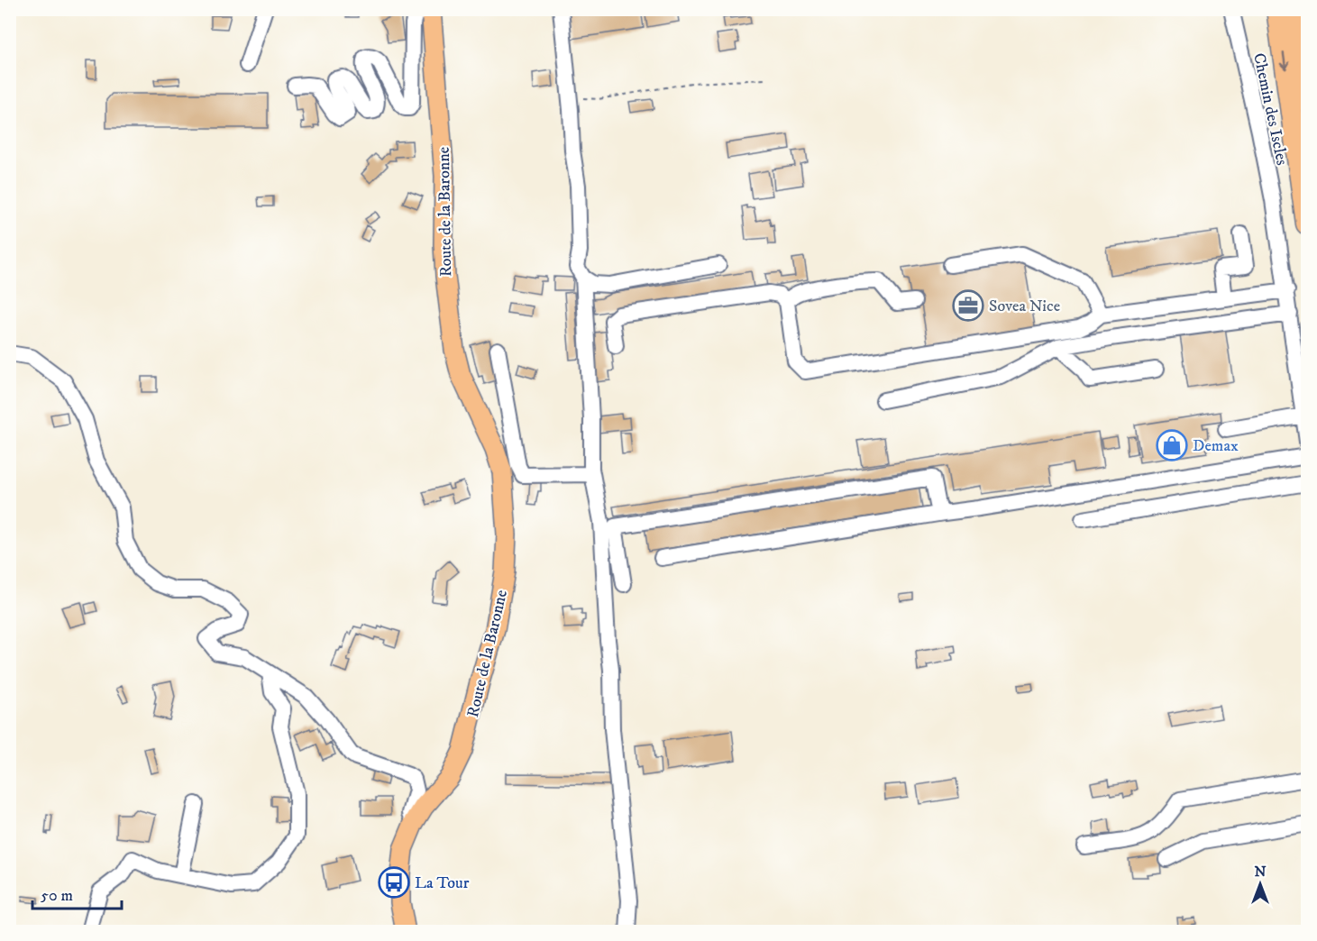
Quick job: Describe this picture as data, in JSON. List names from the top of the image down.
{
  "streets": {
    "main road": ["Route de la Baronne"],
    "street": ["Chemin des Iscles"]
  },
  "places": {
    "office": ["Sovea Nice"],
    "shop": ["Demax"],
    "bus stop": ["La Tour"]
  },
  "scale_bar": "50 m",
  "north": "top"
}
